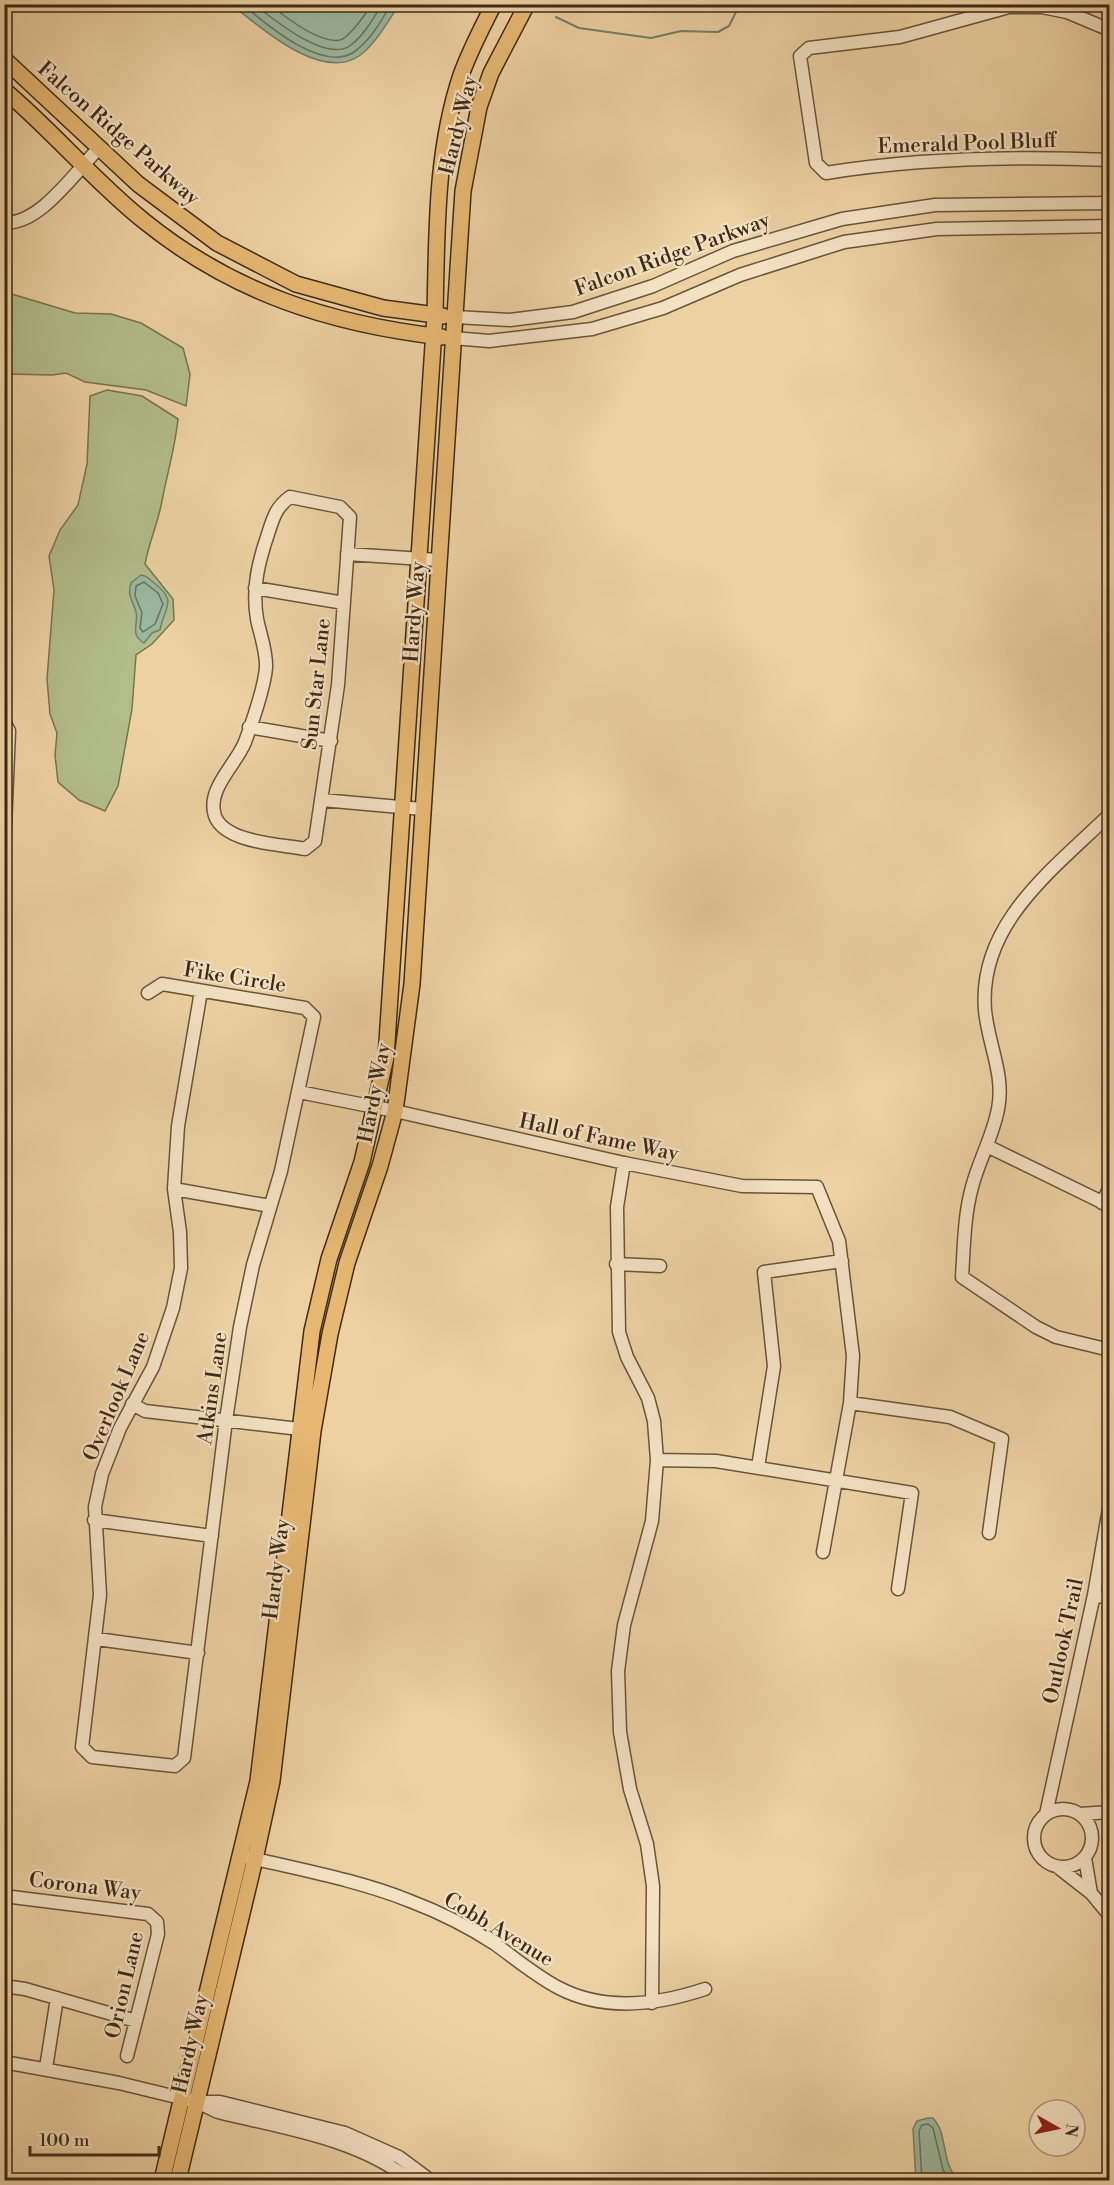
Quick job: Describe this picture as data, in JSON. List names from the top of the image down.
{
  "streets": {
    "main road": ["Hardy Way", "Falcon Ridge Parkway"],
    "street": [
      "Emerald Pool Bluff",
      "Sun Star Lane",
      "Fike Circle",
      "Hall of Fame Way",
      "Atkins Lane",
      "Overlook Lane",
      "Outlook Trail",
      "Corona Way",
      "Cobb Avenue",
      "Orion Lane"
    ]
  },
  "crossings": [
    ["Hardy Way", "Falcon Ridge Parkway"],
    ["Hardy Way", "Hall of Fame Way"],
    ["Hardy Way", "Cobb Avenue"],
    ["Fike Circle", "Atkins Lane"],
    ["Fike Circle", "Overlook Lane"],
    ["Hall of Fame Way", "Atkins Lane"],
    ["Atkins Lane", "Overlook Lane"],
    ["Corona Way", "Orion Lane"]
  ],
  "scale_bar": "100 m",
  "north": "right"
}
